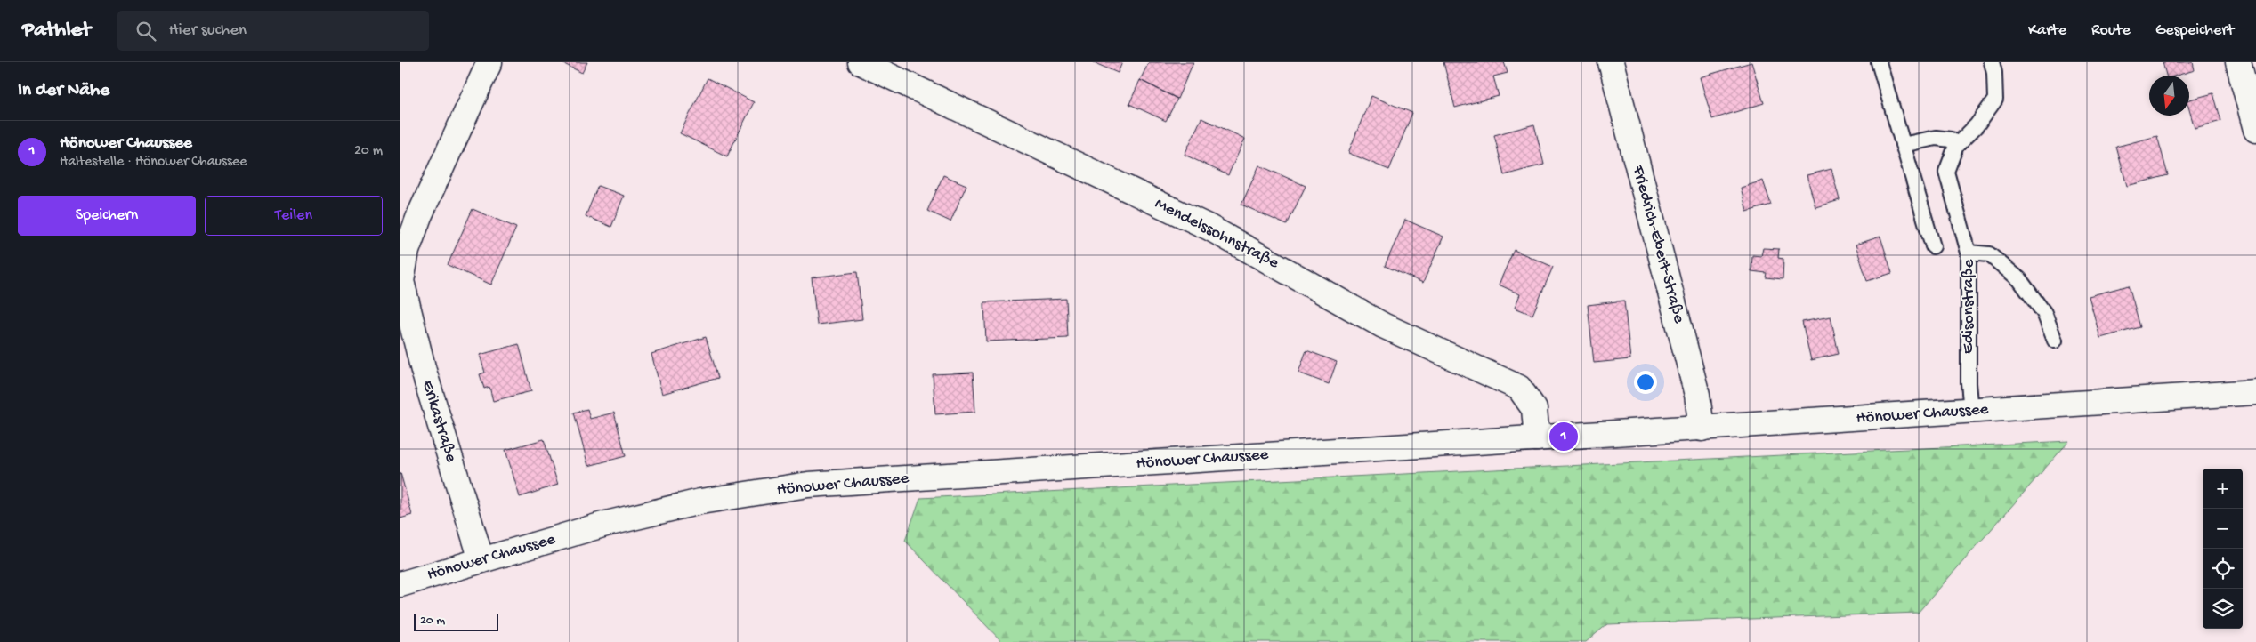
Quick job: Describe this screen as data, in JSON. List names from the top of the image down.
{
  "streets": {
    "street": [
      "Mendelssohnstraße",
      "Friedrich-Ebert-Straße",
      "Hönower Chaussee",
      "Erikastraße"
    ],
    "lane": ["Edisonstraße"]
  },
  "crossings": [
    ["Mendelssohnstraße", "Hönower Chaussee"],
    ["Friedrich-Ebert-Straße", "Hönower Chaussee"],
    ["Edisonstraße", "Hönower Chaussee"],
    ["Hönower Chaussee", "Erikastraße"]
  ],
  "scale_bar": "20 m",
  "north": "bottom",
  "page": {
    "header": "Pathlet",
    "search": "Hier suchen",
    "nav": ["Karte", "Route", "Gespeichert"],
    "heading": "In der Nähe",
    "list": [
      {
        "mark": "1",
        "name": "Hönower Chaussee",
        "note": "Haltestelle · Hönower Chaussee",
        "value": "20 m"
      }
    ],
    "buttons": ["Speichern", "Teilen"],
    "pins": "1",
    "map_buttons": ["+", "−"],
    "scale": "20 m"
  }
}
